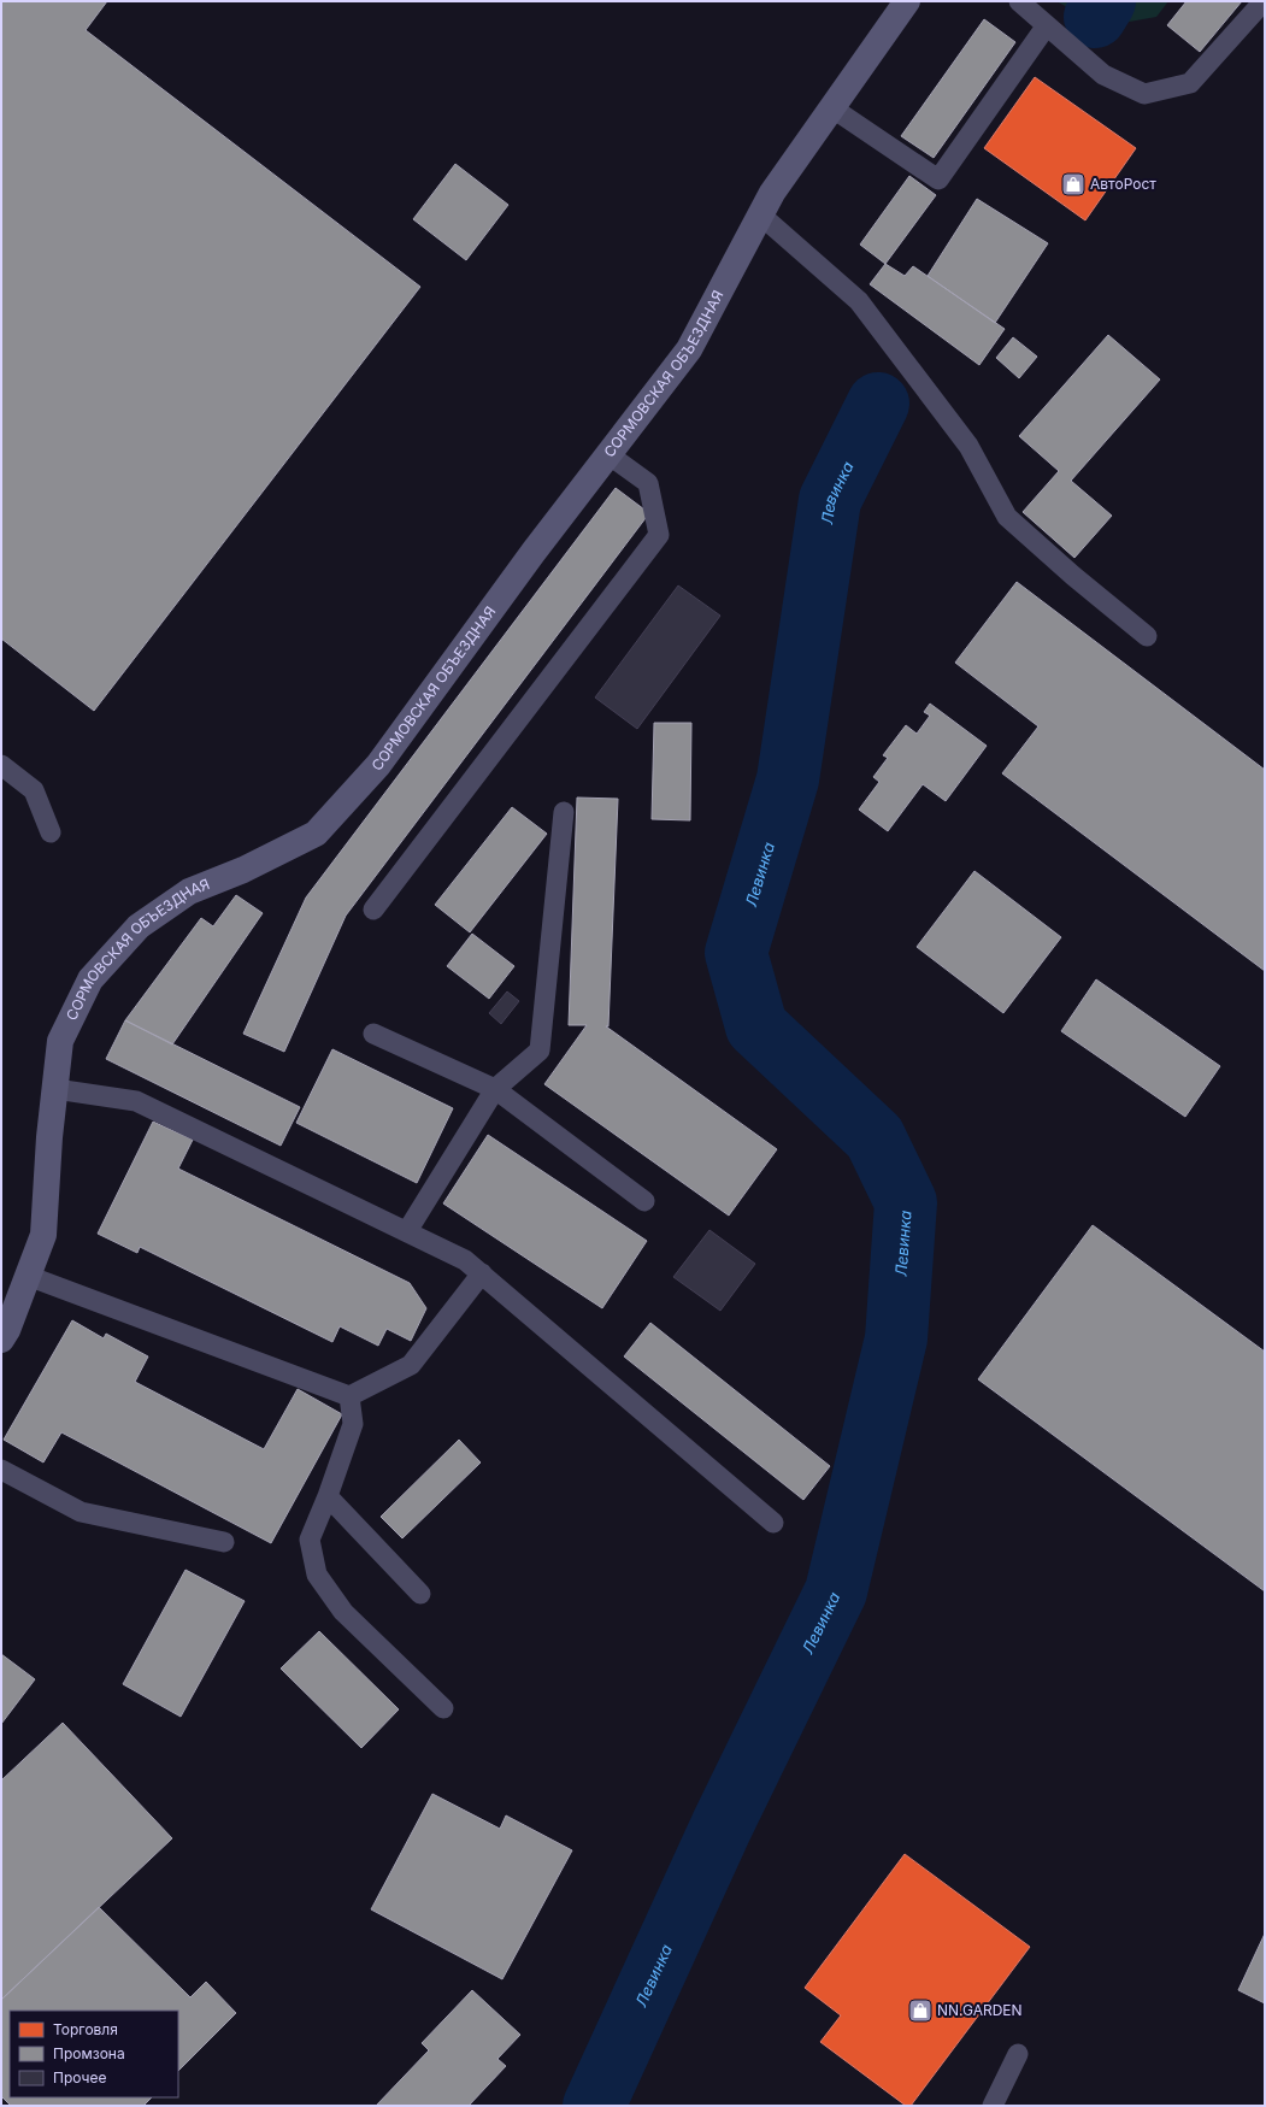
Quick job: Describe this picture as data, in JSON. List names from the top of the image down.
{
  "streets": {
    "street": ["СОРМОВСКАЯ ОБЪЕЗДНАЯ"]
  },
  "water": ["Левинка"],
  "places": {
    "shop": ["АвтоРост", "NN.GARDEN"]
  },
  "legend": ["Торговля", "Промзона", "Прочее"]
}
